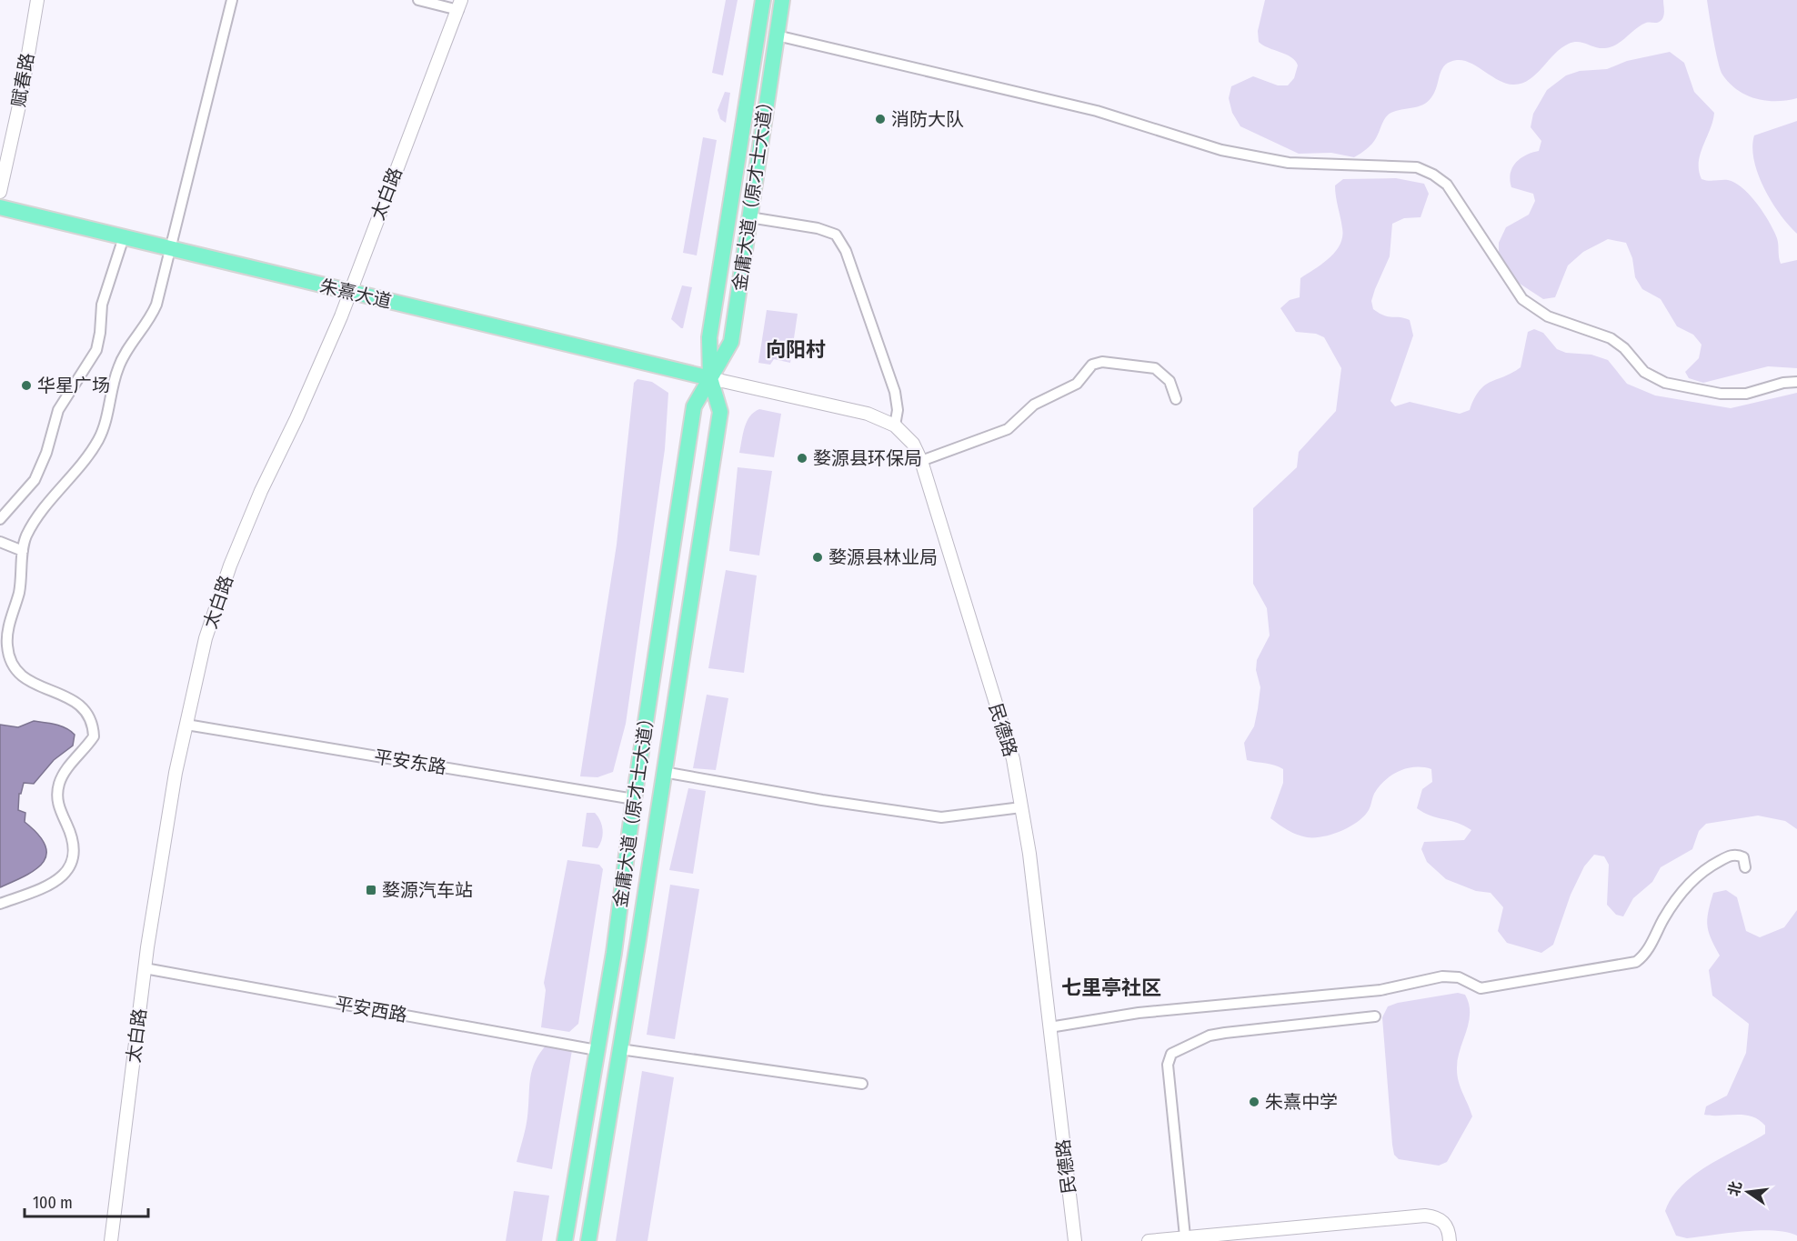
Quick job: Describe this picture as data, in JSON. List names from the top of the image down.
{
  "streets": {
    "main road": ["金庸大道（原才士大道）", "朱熹大道"],
    "street": [
      "赋春路",
      "太白路",
      "民德路",
      "平安东路",
      "平安西路"
    ]
  },
  "crossings": [
    ["金庸大道（原才士大道）", "朱熹大道"],
    ["金庸大道（原才士大道）", "民德路"],
    ["金庸大道（原才士大道）", "平安东路"],
    ["金庸大道（原才士大道）", "平安西路"],
    ["太白路", "朱熹大道"],
    ["太白路", "平安东路"],
    ["太白路", "平安西路"],
    ["朱熹大道", "民德路"]
  ],
  "districts": ["向阳村", "七里亭社区"],
  "places": {
    "other": [
      "消防大队",
      "华星广场",
      "婺源县环保局",
      "婺源县林业局",
      "朱熹中学"
    ],
    "transit": ["婺源汽车站"]
  },
  "scale_bar": "100 m",
  "north": "left"
}
